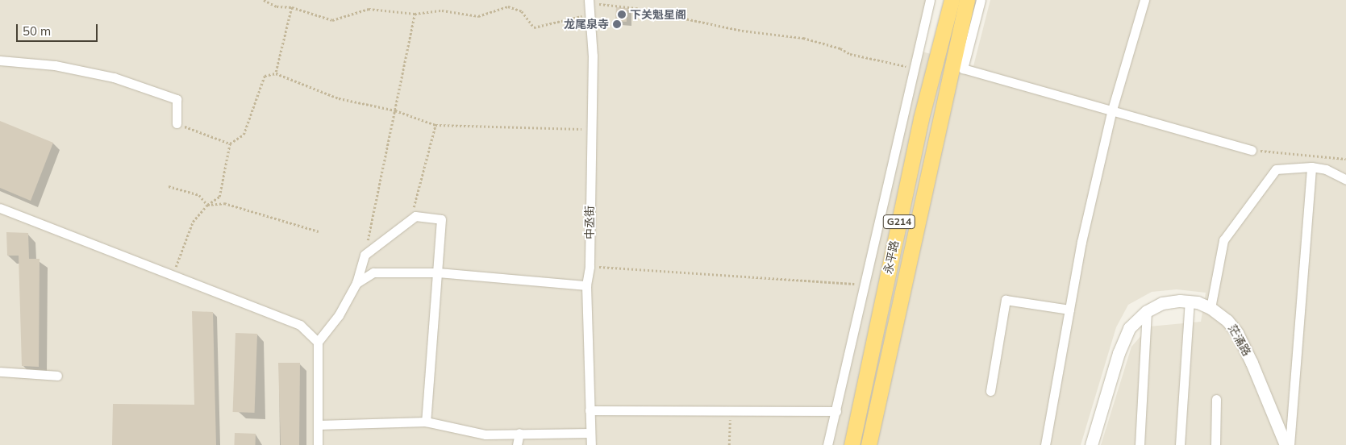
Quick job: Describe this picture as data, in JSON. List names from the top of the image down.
{
  "streets": {
    "highway": ["G214", "永平路"],
    "street": ["中丞街", "茫涌路"]
  },
  "places": ["下关魁星阁", "龙尾泉寺"],
  "scale_bar": "50 m"
}
